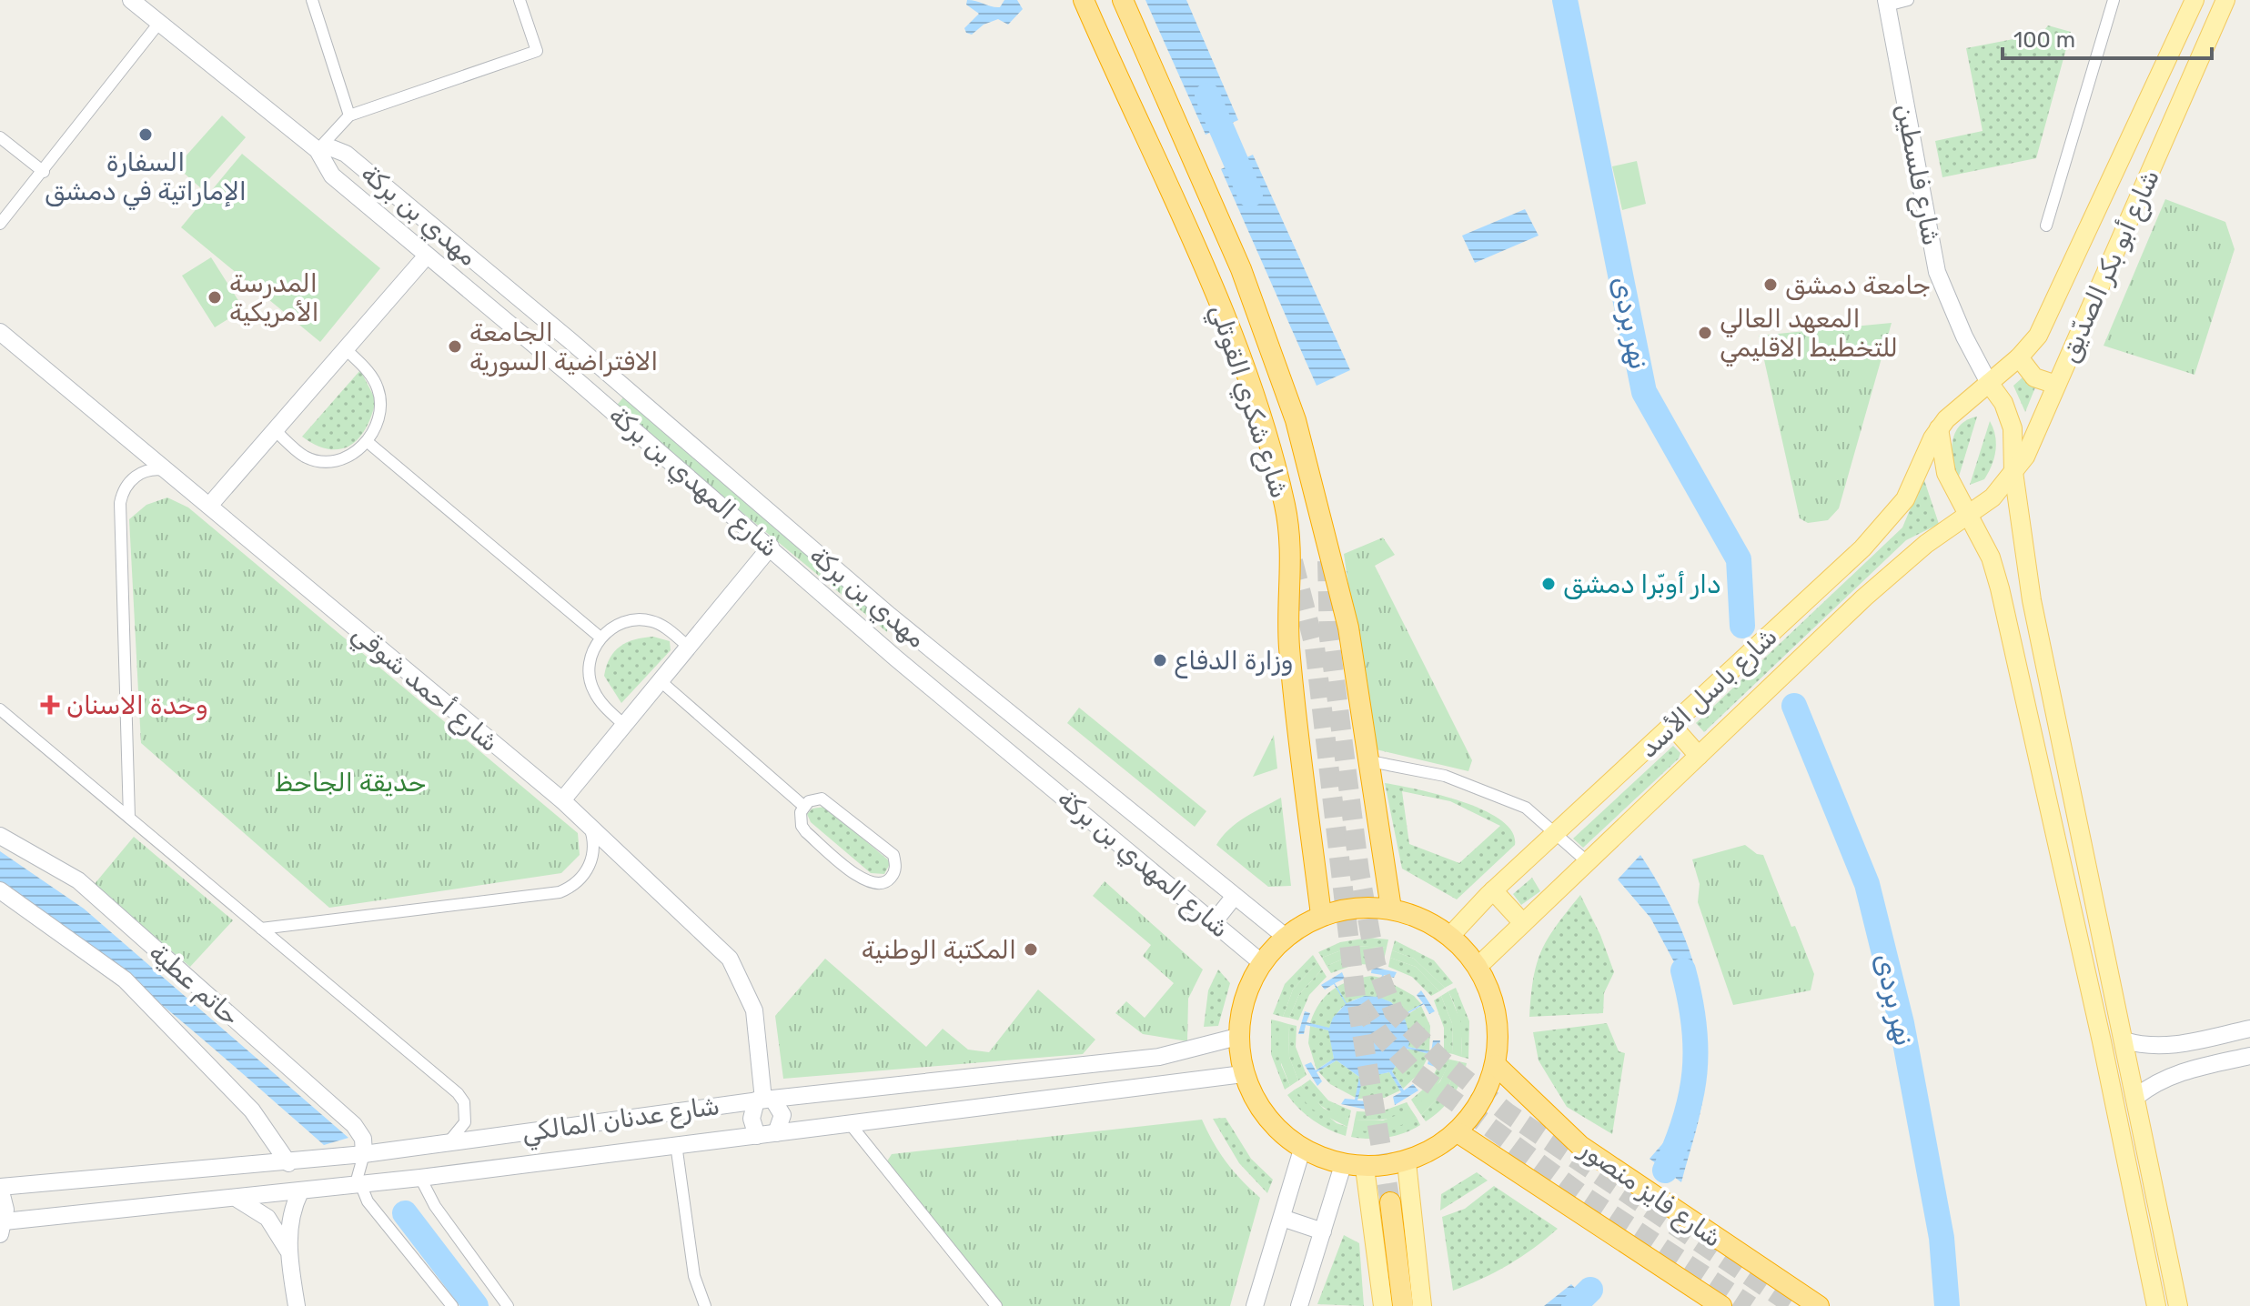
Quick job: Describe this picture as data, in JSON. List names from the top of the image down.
{
  "streets": {
    "highway": ["شارع شكري القوتلي", "شارع فايز منصور"],
    "main road": [
      "شارع فلسطين",
      "مهدي بن بركة",
      "شارع أبو بكر الصدّيق",
      "شارع المهدي بن بركة",
      "شارع أحمد شوقي",
      "شارع باسل الأسد",
      "حاتم عطية",
      "شارع عدنان المالكي"
    ]
  },
  "crossings": [
    ["شارع فلسطين", "شارع أبو بكر الصدّيق"],
    ["مهدي بن بركة", "شارع شكري القوتلي"],
    ["مهدي بن بركة", "شارع المهدي بن بركة"],
    ["مهدي بن بركة", "شارع باسل الأسد"],
    ["مهدي بن بركة", "شارع عدنان المالكي"],
    ["مهدي بن بركة", "شارع فايز منصور"],
    ["شارع أبو بكر الصدّيق", "شارع باسل الأسد"],
    ["شارع شكري القوتلي", "شارع المهدي بن بركة"],
    ["شارع شكري القوتلي", "شارع باسل الأسد"],
    ["شارع شكري القوتلي", "شارع عدنان المالكي"],
    ["شارع شكري القوتلي", "شارع فايز منصور"],
    ["شارع المهدي بن بركة", "شارع باسل الأسد"],
    ["شارع المهدي بن بركة", "شارع عدنان المالكي"],
    ["شارع المهدي بن بركة", "شارع فايز منصور"],
    ["شارع أحمد شوقي", "شارع عدنان المالكي"],
    ["شارع باسل الأسد", "شارع عدنان المالكي"],
    ["شارع باسل الأسد", "شارع فايز منصور"],
    ["حاتم عطية", "شارع عدنان المالكي"],
    ["شارع عدنان المالكي", "شارع فايز منصور"]
  ],
  "water": ["نهر بردى"],
  "parks": ["حديقة الجاحظ"],
  "places": {
    "other": [
      "السفارة الإماراتية في دمشق",
      "جامعة دمشق",
      "المدرسة الأمريكية",
      "المعهد العالي للتخطيط الاقليمي",
      "الجامعة الافتراضية السورية",
      "دار أوبّرا دمشق",
      "وزارة الدفاع",
      "المكتبة الوطنية"
    ],
    "health": ["وحدة الاسنان"]
  },
  "scale_bar": "100 m"
}
